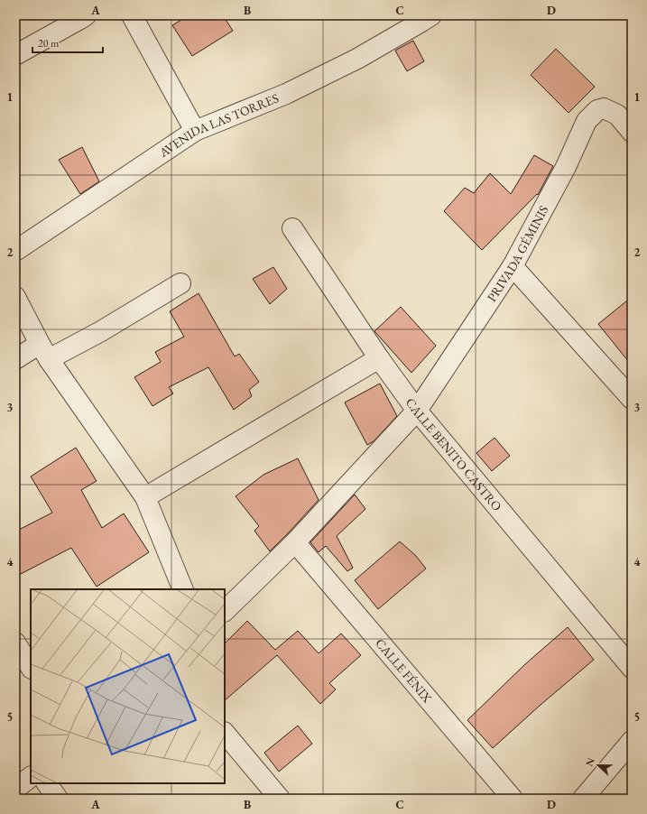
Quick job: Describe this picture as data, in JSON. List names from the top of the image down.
{
  "streets": {
    "street": [
      "AVENIDA LAS TORRES",
      "PRIVADA GÉMINIS",
      "CALLE BENITO CASTRO",
      "CALLE FÉNIX"
    ]
  },
  "crossings": [
    ["PRIVADA GÉMINIS", "CALLE BENITO CASTRO"],
    ["PRIVADA GÉMINIS", "CALLE FÉNIX"]
  ],
  "scale_bar": "20 m",
  "north": "left",
  "grid": {
    "columns": [
      "A",
      "B",
      "C",
      "D"
    ],
    "rows": [
      "1",
      "2",
      "3",
      "4",
      "5"
    ]
  }
}
